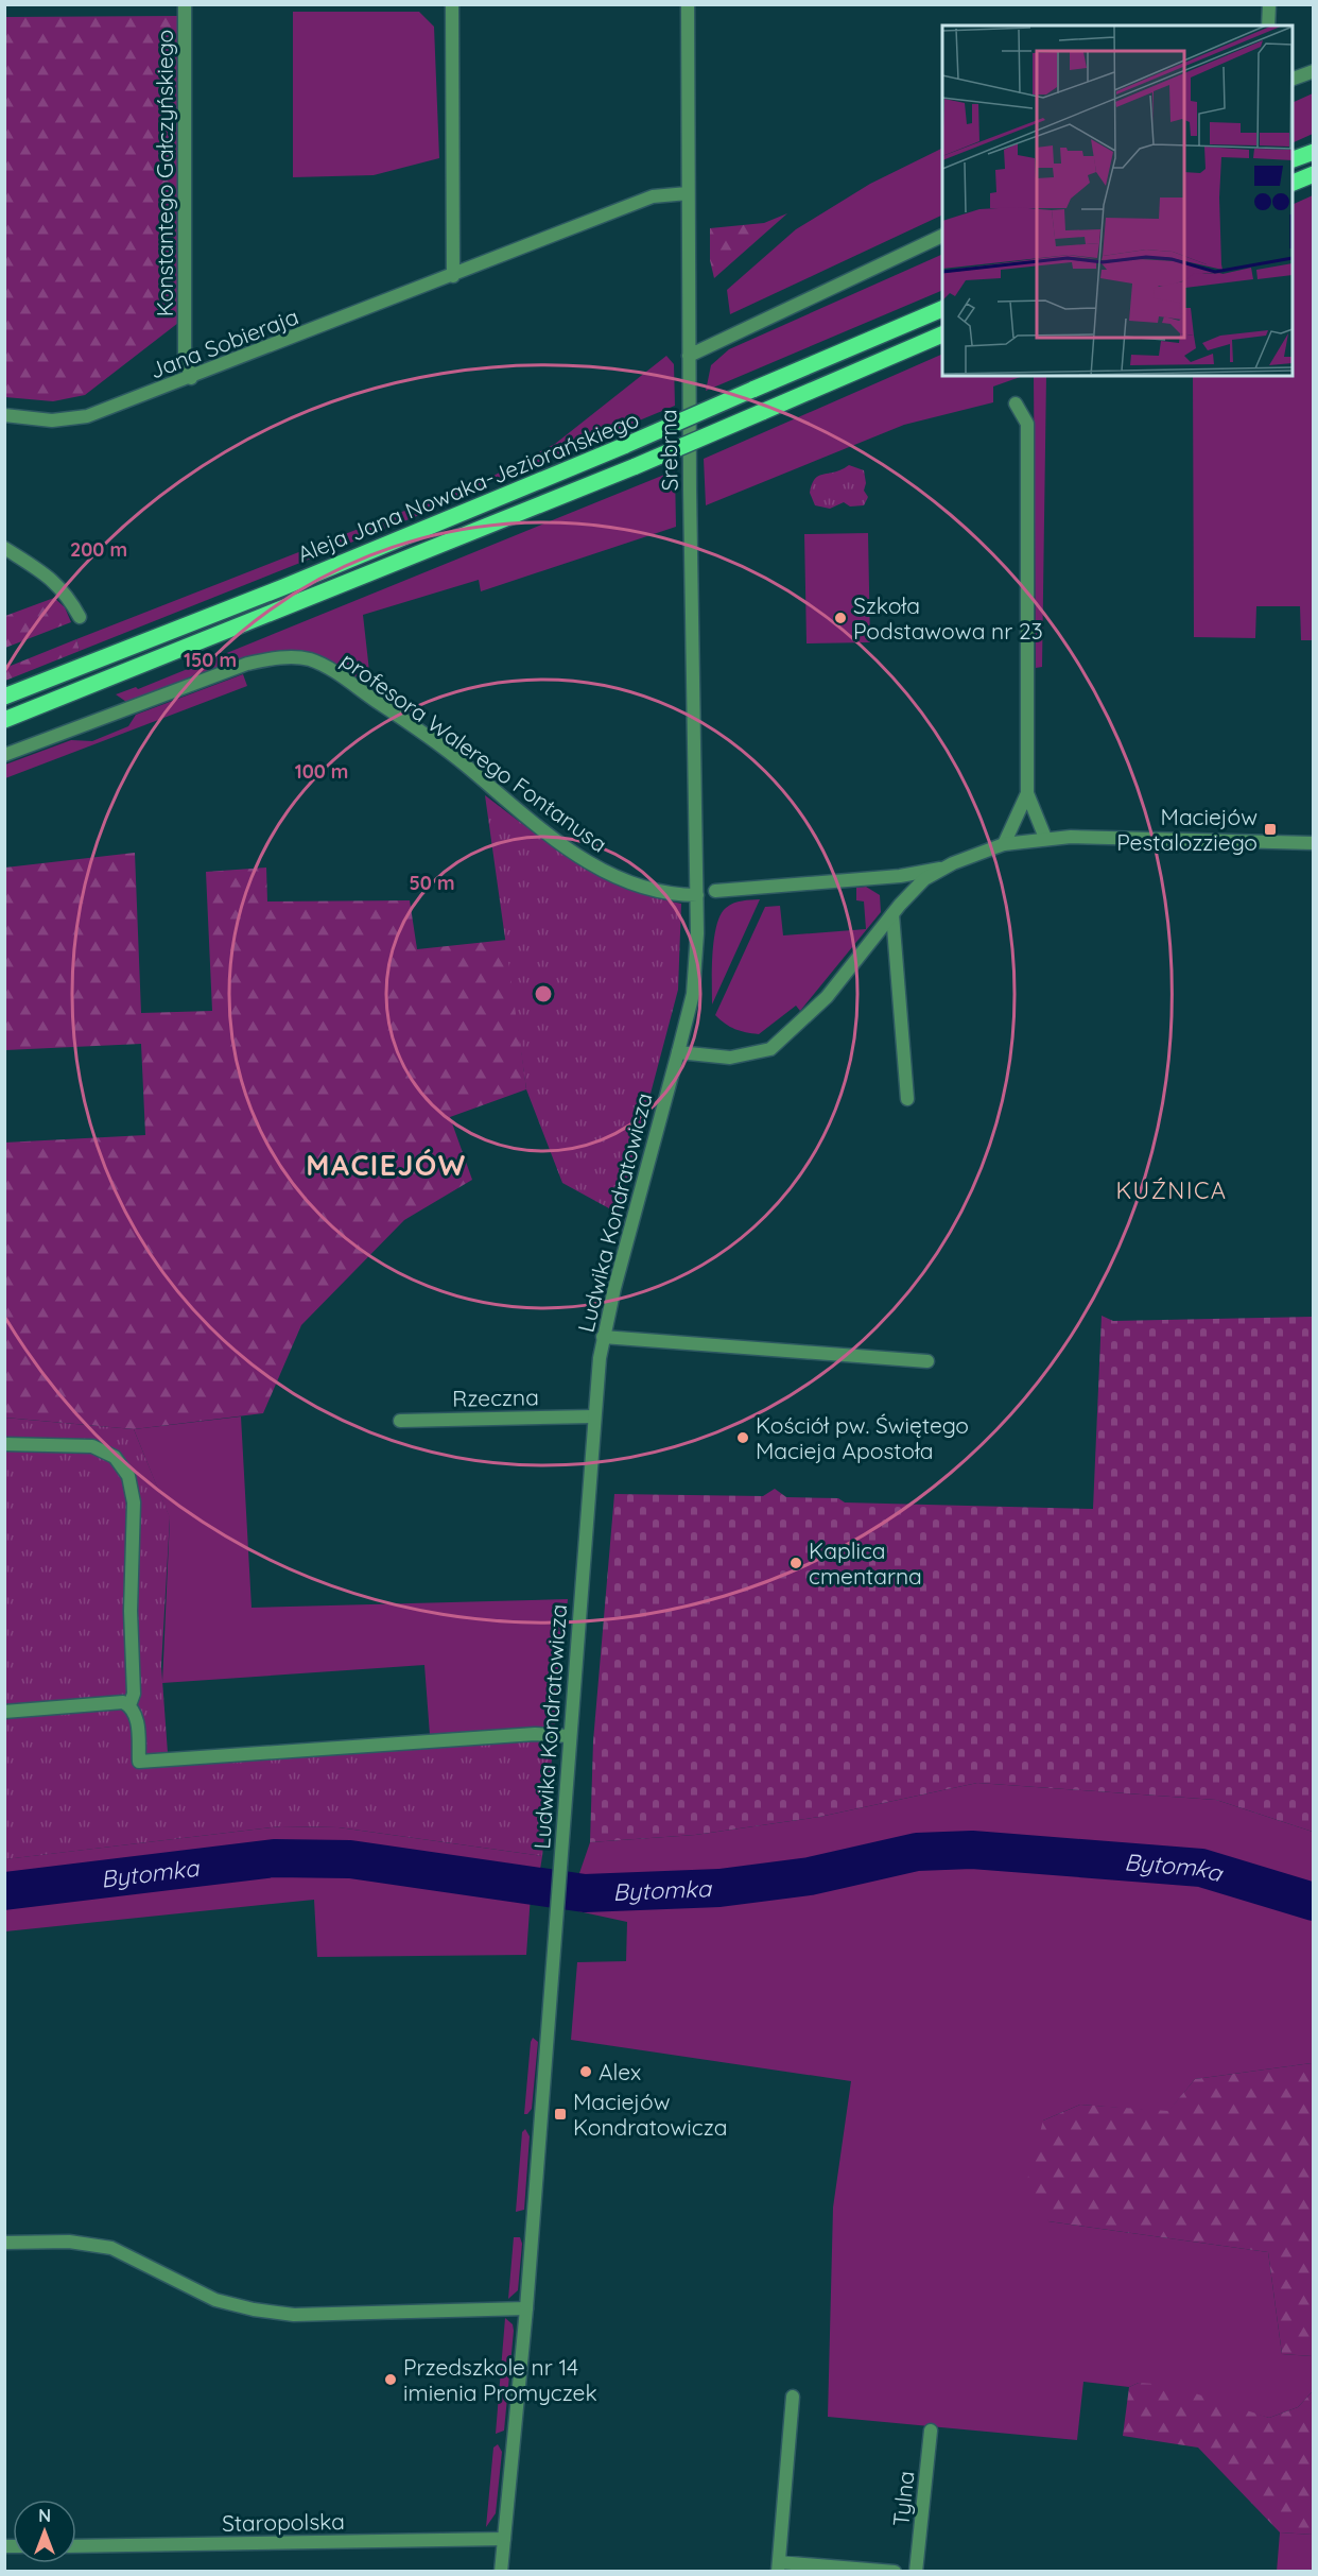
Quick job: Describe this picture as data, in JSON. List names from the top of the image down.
{
  "streets": {
    "main road": ["Aleja Jana Nowaka-Jeziorańskiego"],
    "street": [
      "Konstantego Gałczyńskiego",
      "Jana Sobieraja",
      "Srebrna",
      "profesora Walerego Fontanusa",
      "Ludwika Kondratowicza",
      "Rzeczna",
      "Tylna",
      "Staropolska"
    ]
  },
  "crossings": [
    ["Konstantego Gałczyńskiego", "Jana Sobieraja"],
    ["Jana Sobieraja", "Srebrna"],
    ["Srebrna", "profesora Walerego Fontanusa"],
    ["Srebrna", "Ludwika Kondratowicza"],
    ["profesora Walerego Fontanusa", "Ludwika Kondratowicza"],
    ["Ludwika Kondratowicza", "Rzeczna"],
    ["Ludwika Kondratowicza", "Staropolska"]
  ],
  "districts": ["MACIEJÓW", "KUŹNICA"],
  "water": ["Bytomka"],
  "places": {
    "other": [
      "Szkoła Podstawowa nr 23",
      "Kościół pw. Świętego Macieja Apostoła",
      "Kaplica cmentarna",
      "Alex",
      "Przedszkole nr 14 imienia Promyczek"
    ],
    "transit": ["Maciejów Pestalozziego", "Maciejów Kondratowicza"]
  },
  "north": "top",
  "rings": [
    "200 m",
    "150 m",
    "100 m",
    "50 m"
  ]
}
